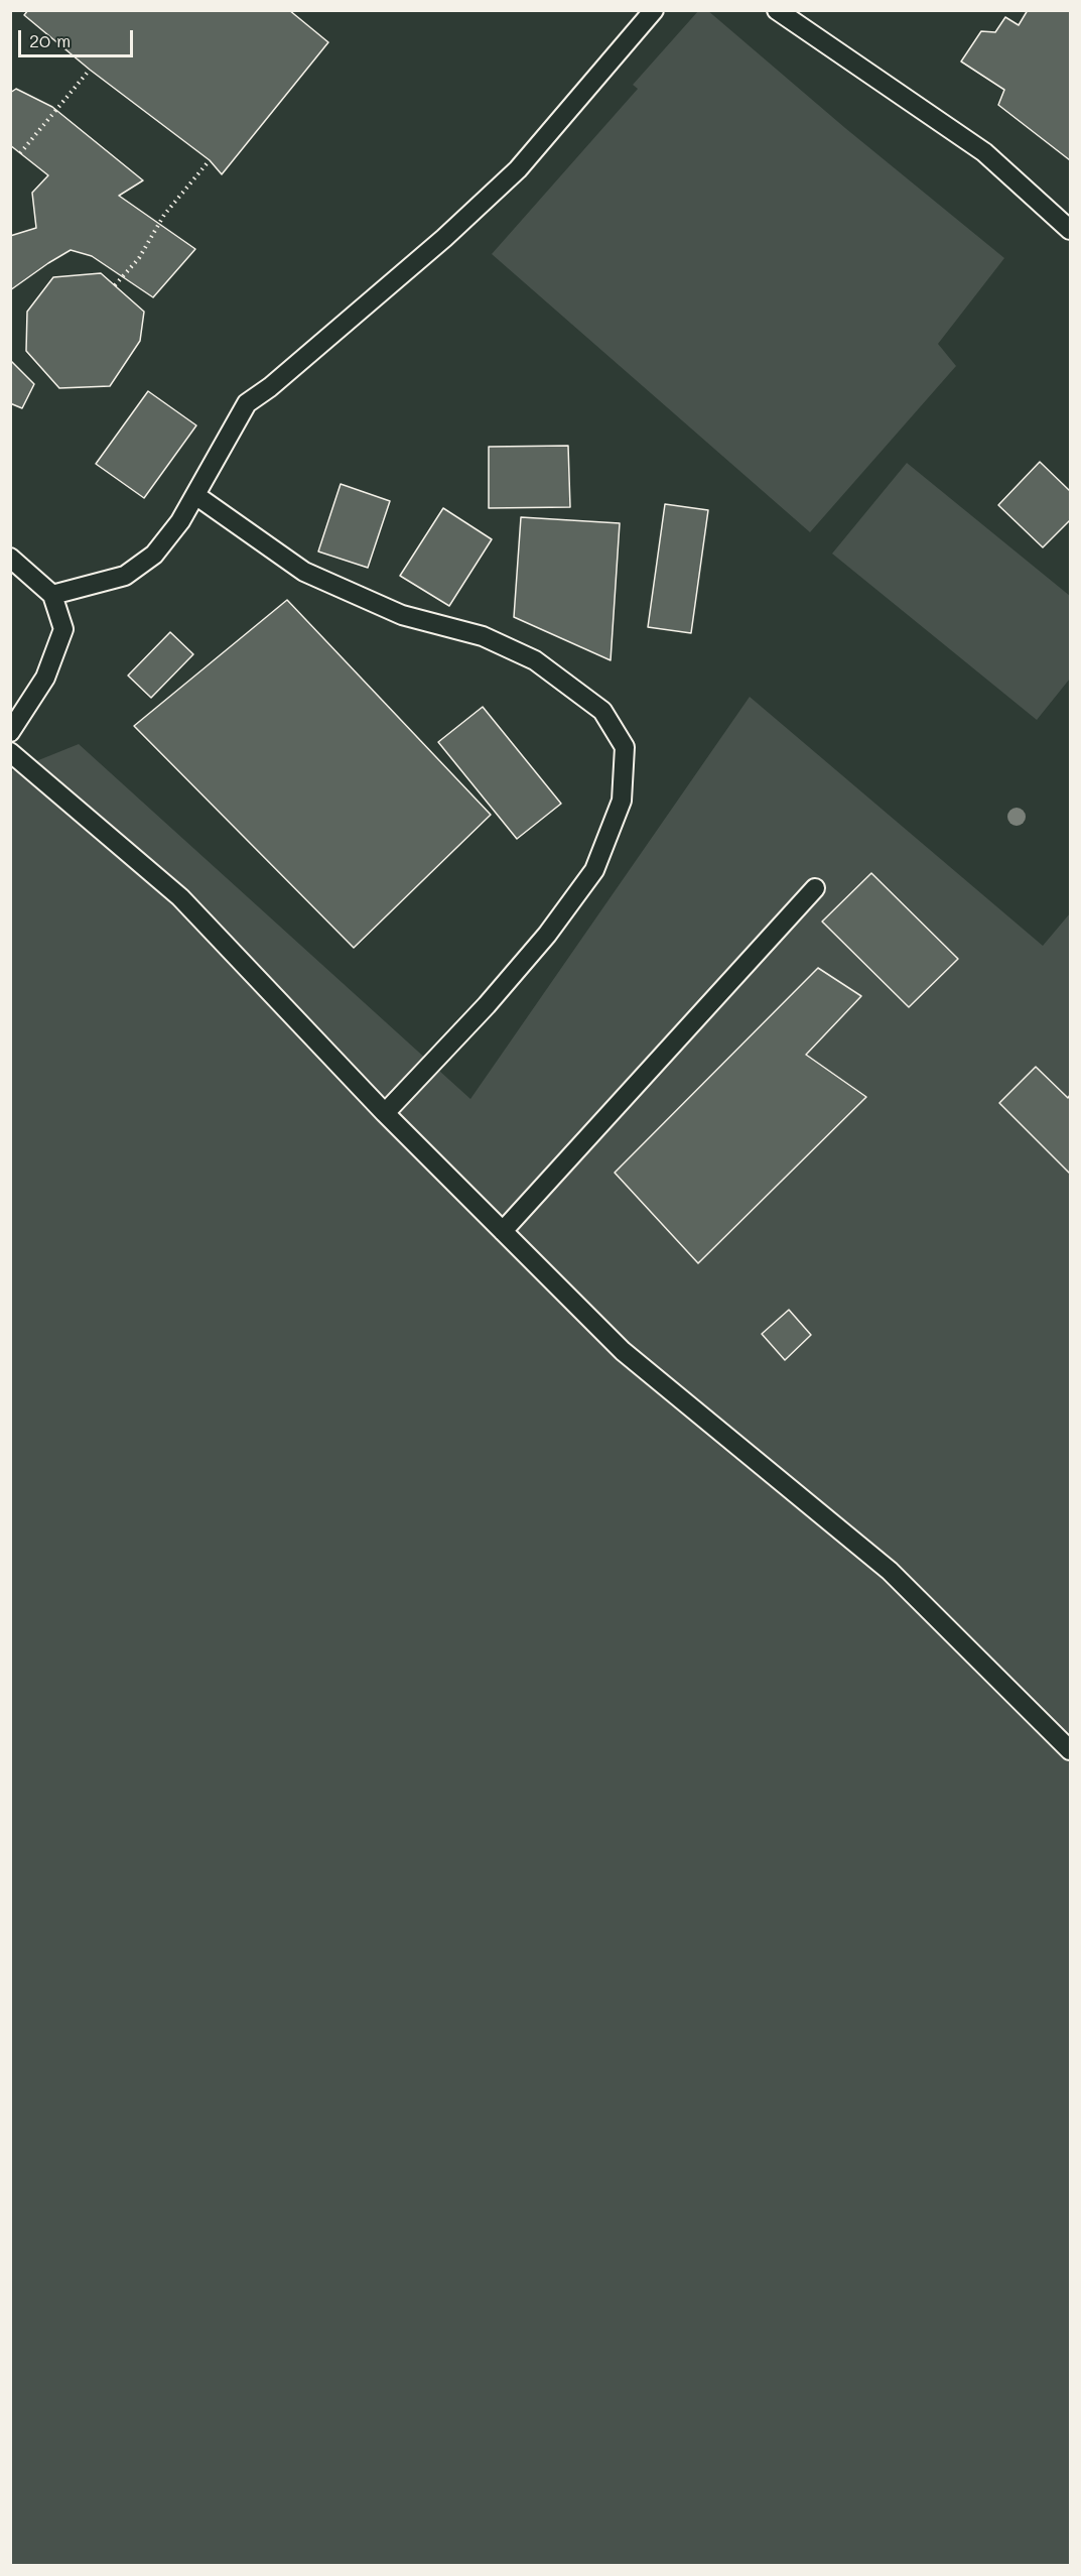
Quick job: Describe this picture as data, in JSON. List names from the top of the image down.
{
  "scale_bar": "20 m"
}
